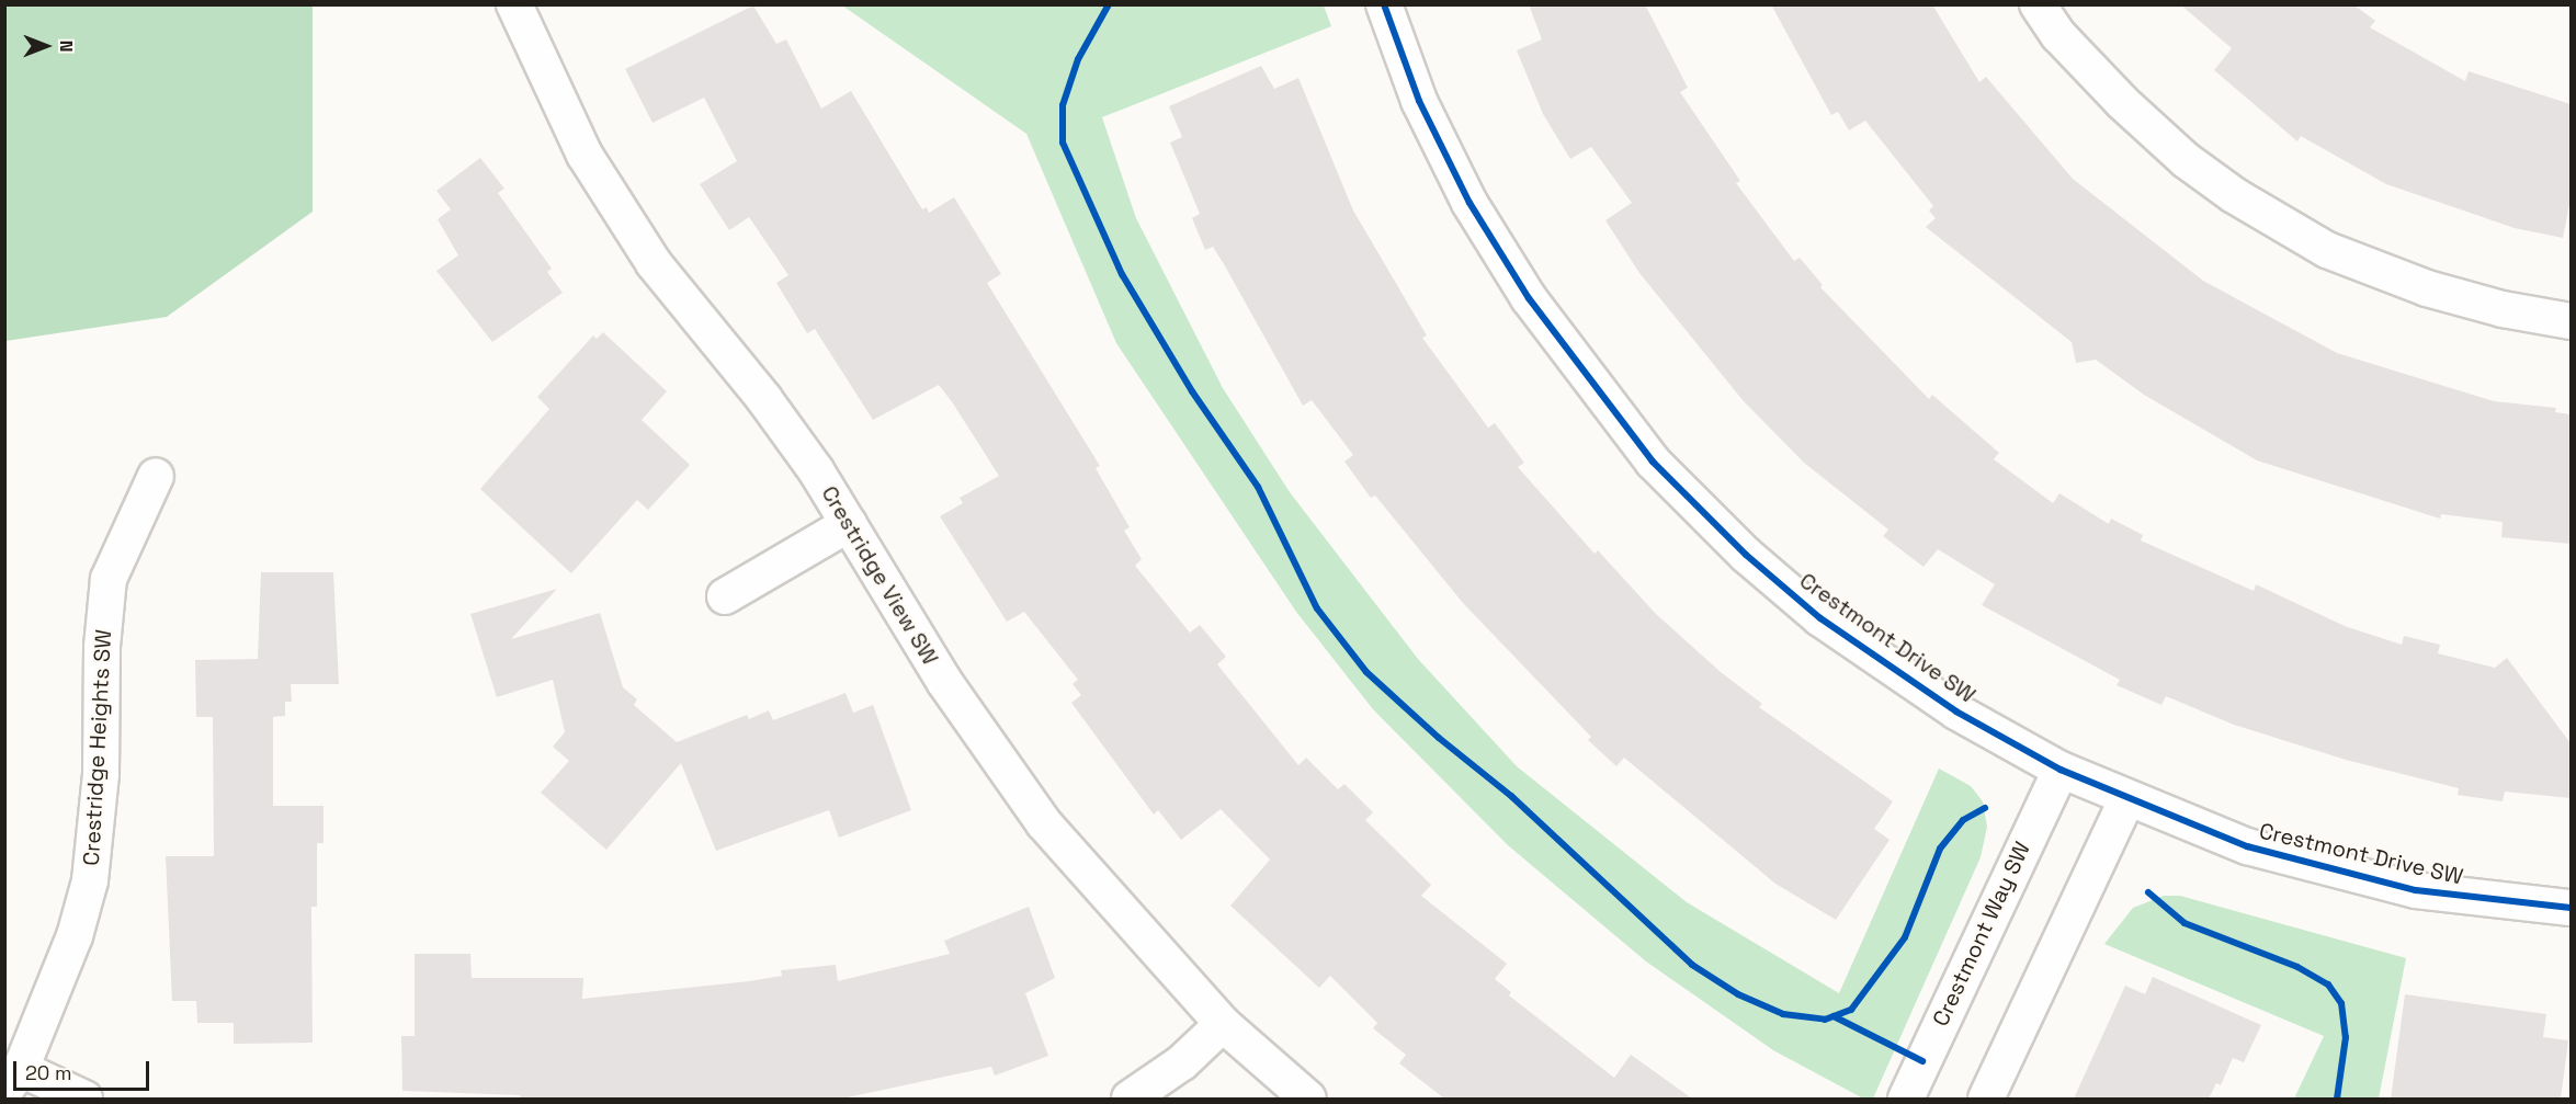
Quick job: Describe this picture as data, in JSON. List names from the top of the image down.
{
  "streets": {
    "street": [
      "Crestridge View SW",
      "Crestmont Drive SW",
      "Crestridge Heights SW",
      "Crestmont Way SW"
    ]
  },
  "crossings": [
    ["Crestmont Drive SW", "Crestmont Way SW"]
  ],
  "scale_bar": "20 m",
  "north": "right"
}
